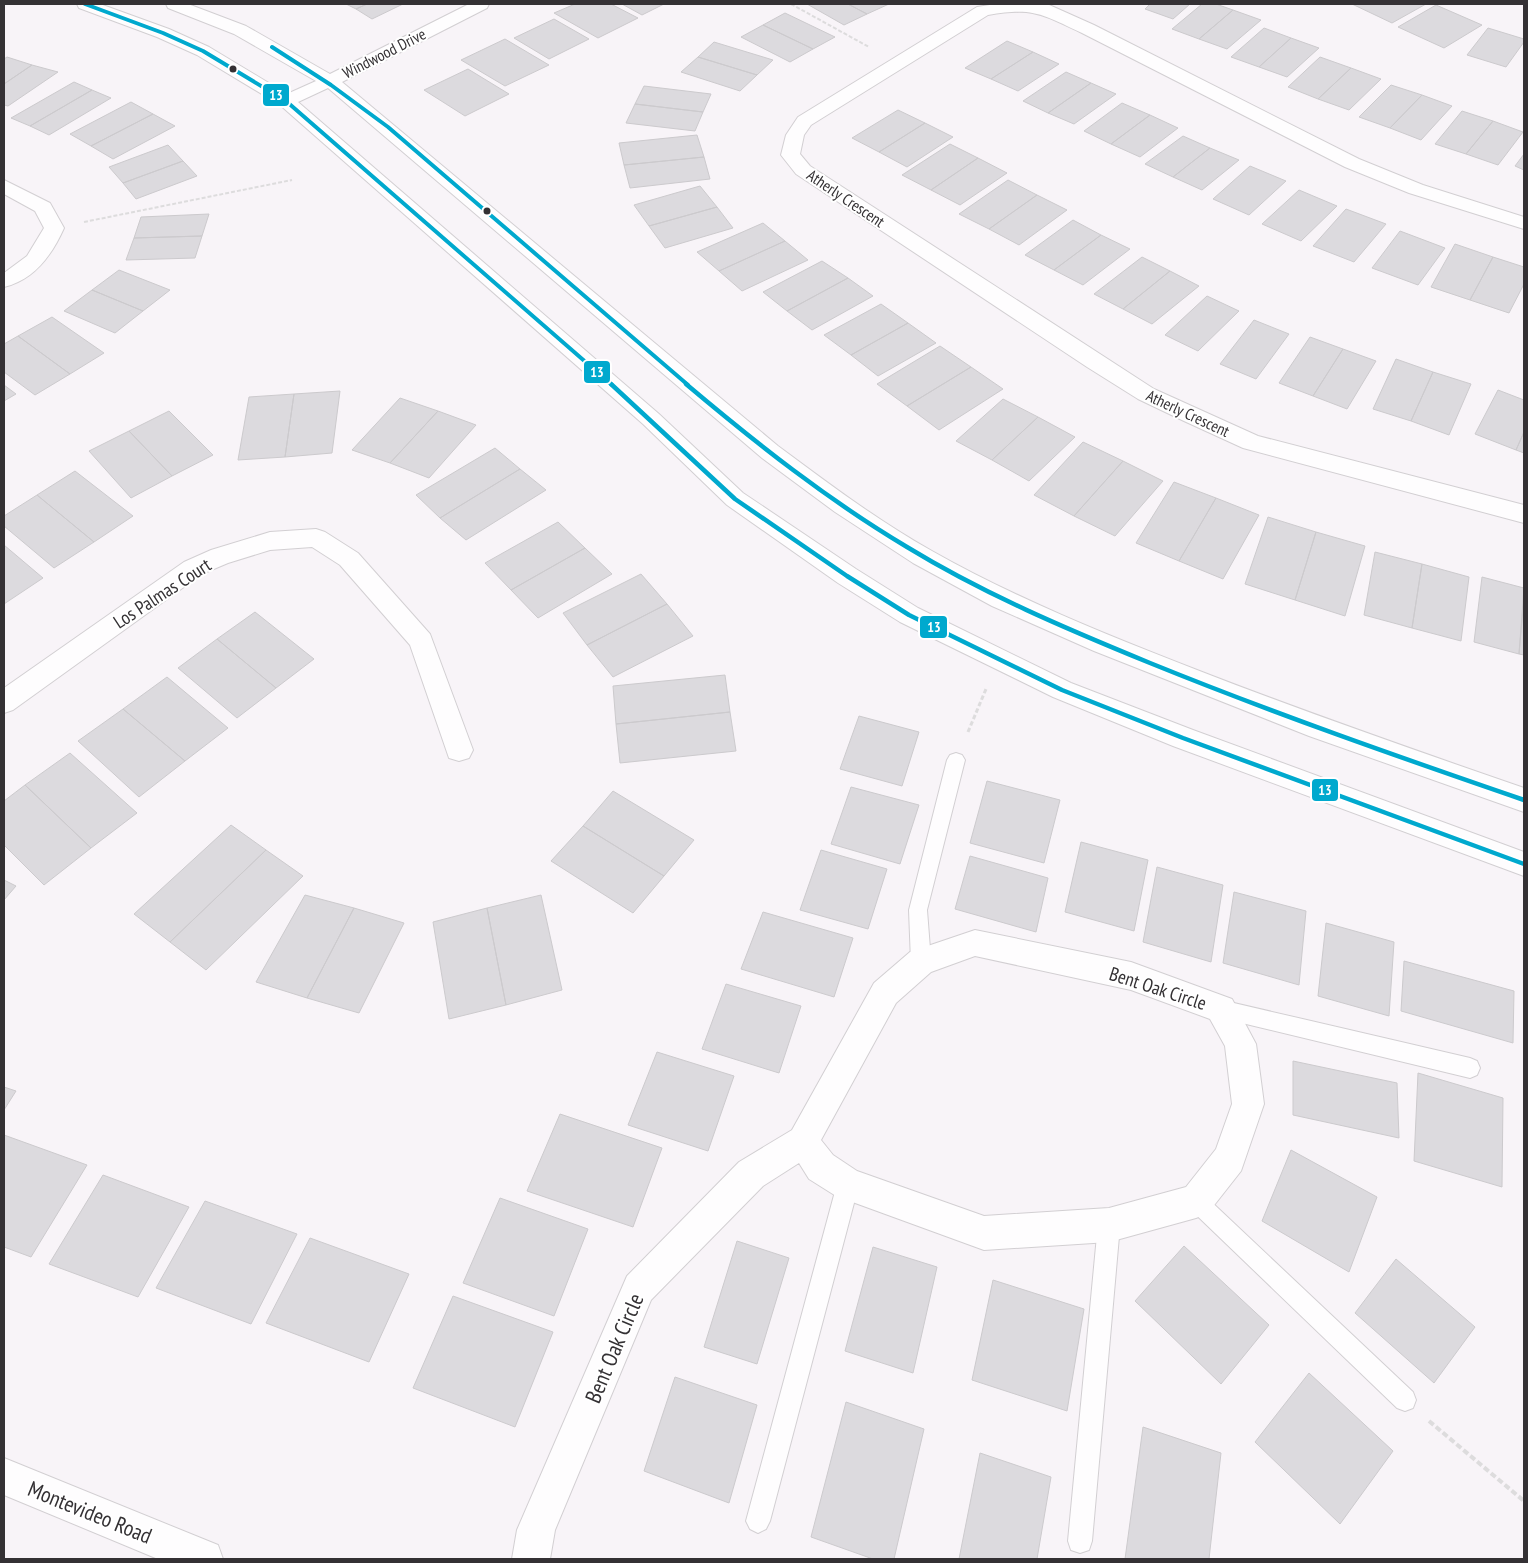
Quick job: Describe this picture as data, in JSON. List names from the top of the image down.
{
  "streets": {
    "street": [
      "Windwood Drive",
      "Atherly Crescent",
      "Los Palmas Court",
      "Bent Oak Circle",
      "Montevideo Road"
    ]
  },
  "lines": ["transit line 13"]
}
